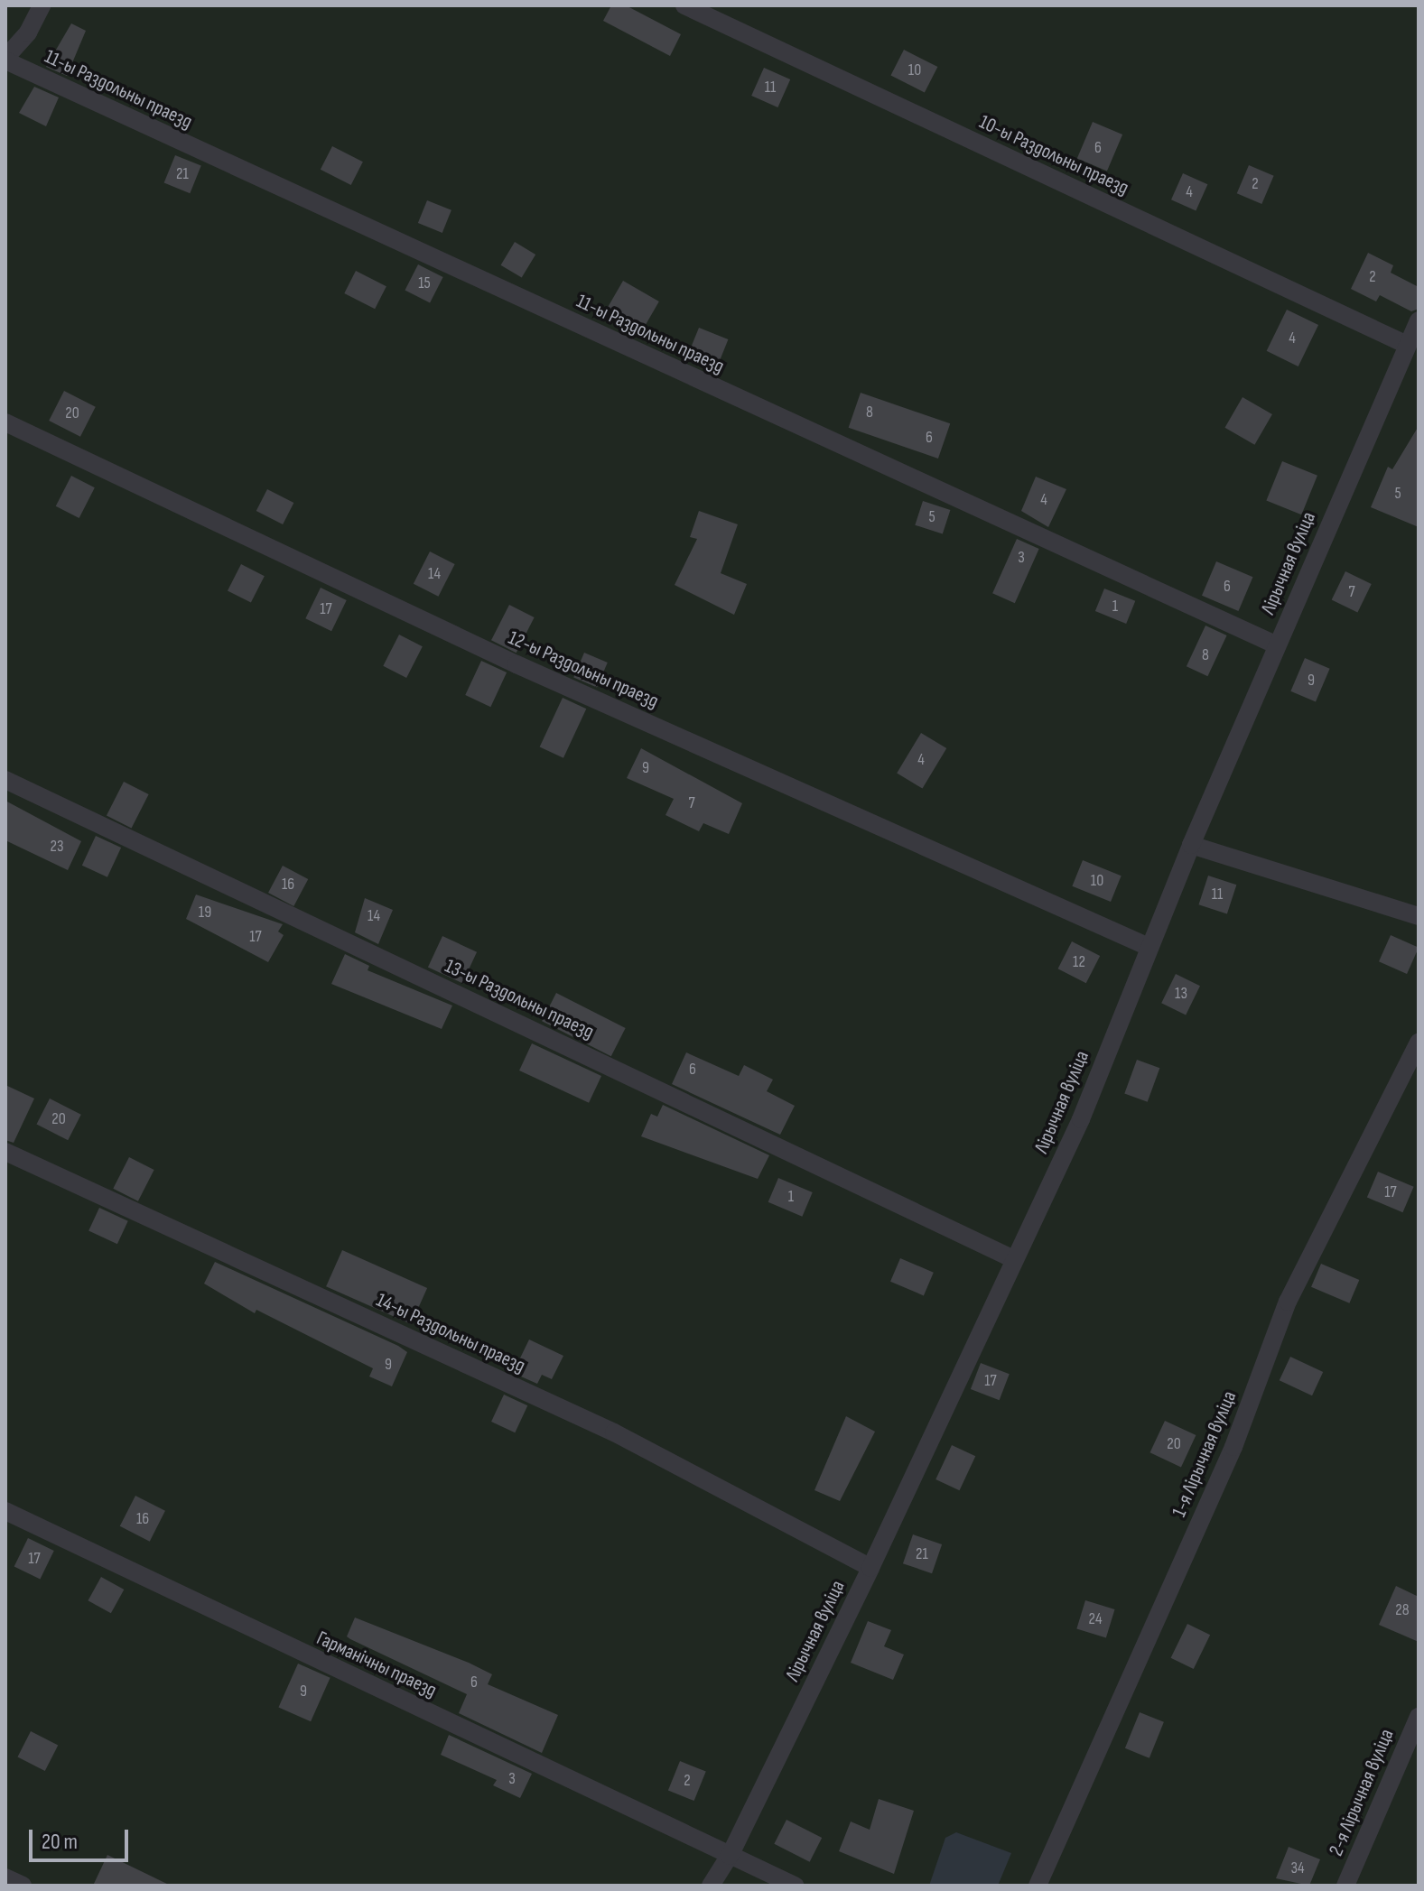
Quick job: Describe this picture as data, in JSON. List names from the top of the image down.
{
  "streets": {
    "lane": [
      "11-ы Раздольны праезд",
      "10-ы Раздольны праезд",
      "Лірычная вуліца",
      "12-ы Раздольны праезд",
      "13-ы Раздольны праезд",
      "14-ы Раздольны праезд",
      "1-я Лірычная вуліца",
      "Гарманічны праезд",
      "2-я Лірычная вуліца"
    ]
  },
  "crossings": [
    ["11-ы Раздольны праезд", "Лірычная вуліца"],
    ["10-ы Раздольны праезд", "Лірычная вуліца"],
    ["Лірычная вуліца", "12-ы Раздольны праезд"],
    ["Лірычная вуліца", "13-ы Раздольны праезд"],
    ["Лірычная вуліца", "14-ы Раздольны праезд"],
    ["Лірычная вуліца", "Гарманічны праезд"]
  ],
  "house_numbers": [
    "10",
    "11",
    "6",
    "21",
    "2",
    "4",
    "2",
    "15",
    "4",
    "8",
    "20",
    "6",
    "5",
    "4",
    "5",
    "3",
    "14",
    "6",
    "7",
    "1",
    "17",
    "8",
    "9",
    "4",
    "9",
    "7",
    "23",
    "10",
    "16",
    "11",
    "19",
    "14",
    "17",
    "12",
    "13",
    "6",
    "20",
    "17",
    "1",
    "9",
    "17",
    "20",
    "16",
    "21",
    "17",
    "28",
    "24",
    "6",
    "9",
    "3",
    "2",
    "34"
  ],
  "scale_bar": "20 m"
}
